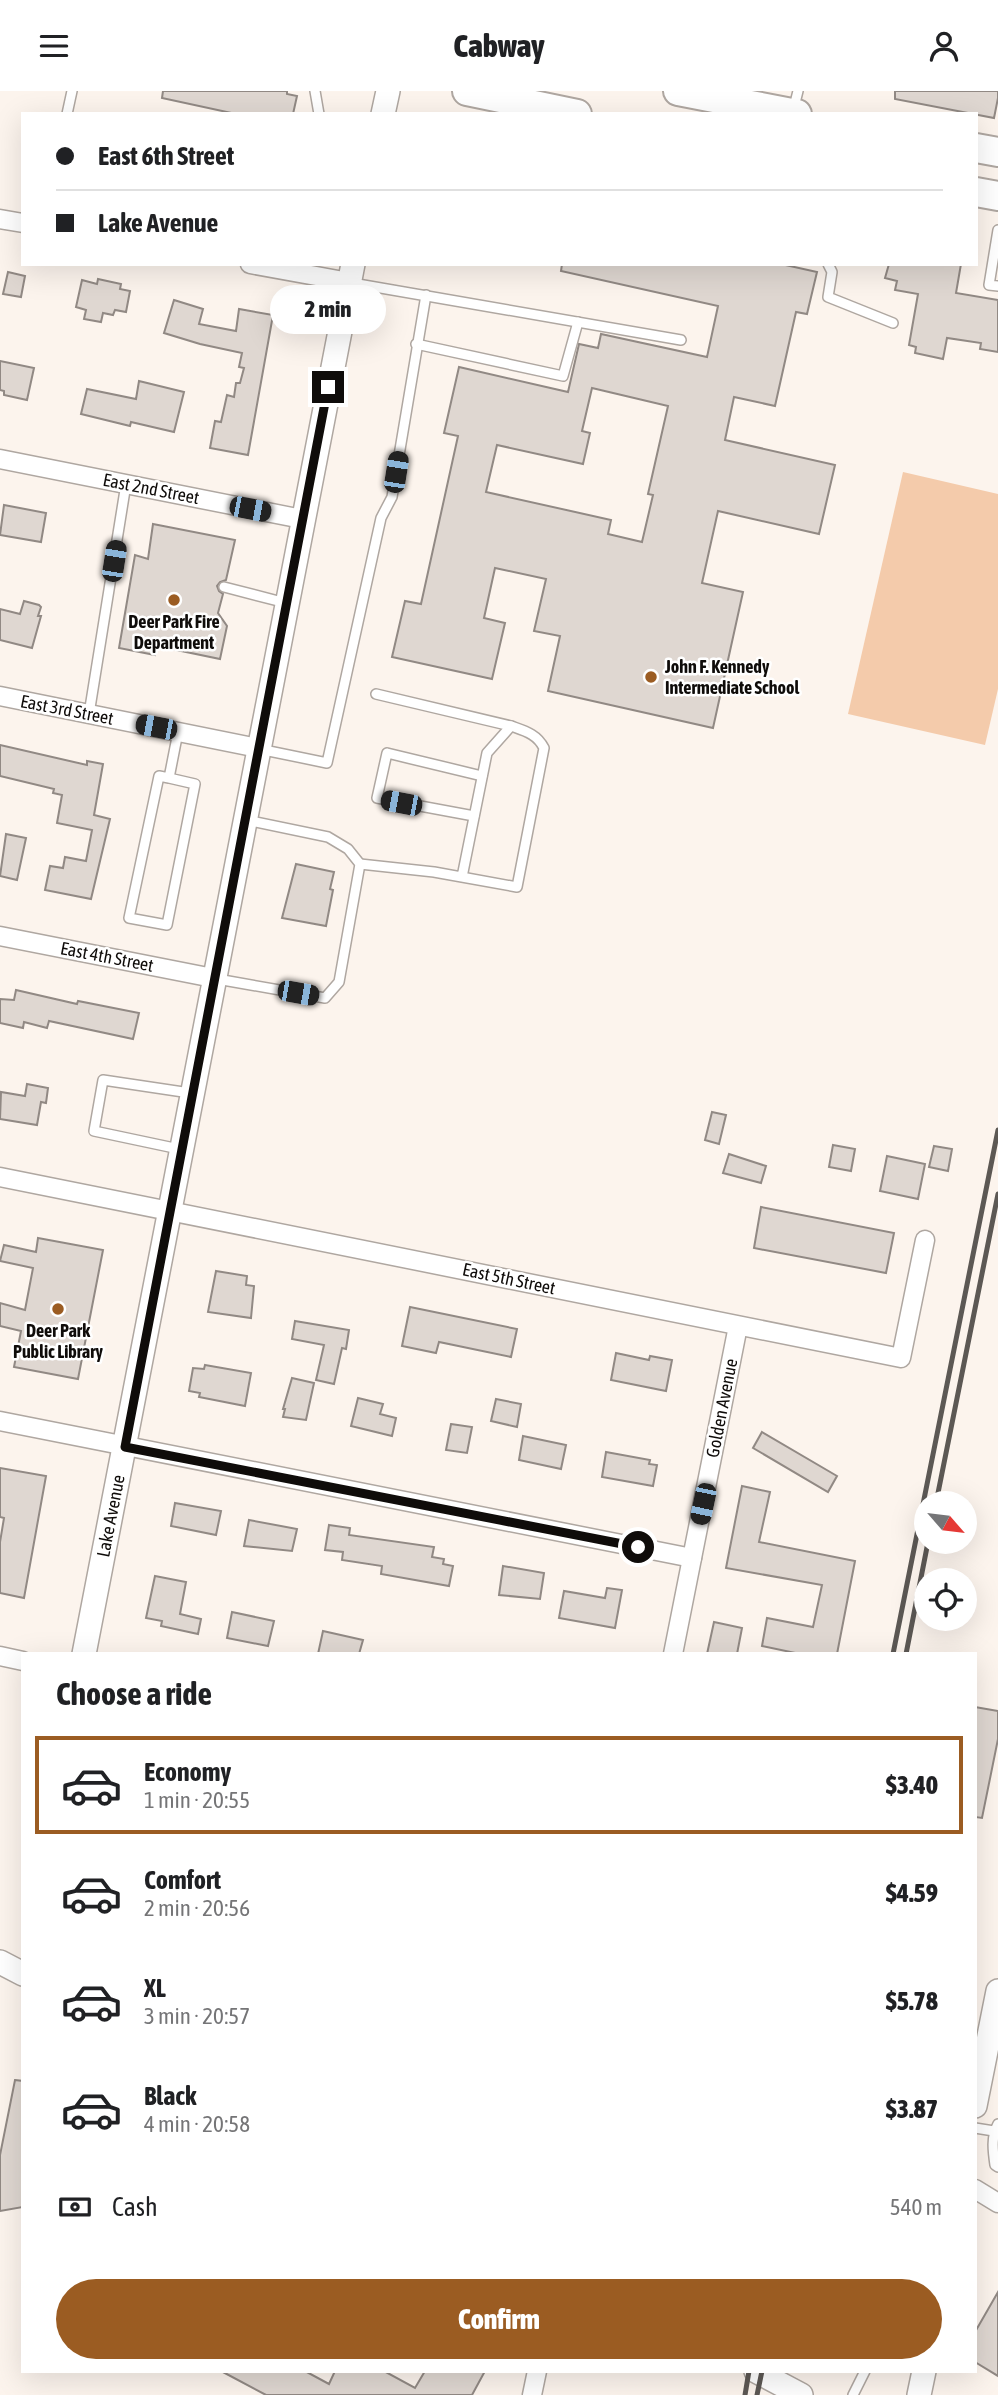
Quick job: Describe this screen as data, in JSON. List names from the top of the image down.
{
  "streets": {
    "street": [
      "East 2nd Street",
      "East 3rd Street",
      "East 4th Street",
      "East 5th Street",
      "Golden Avenue",
      "Lake Avenue"
    ]
  },
  "crossings": [
    ["East 2nd Street", "Lake Avenue"],
    ["East 3rd Street", "Lake Avenue"],
    ["East 4th Street", "Lake Avenue"],
    ["East 5th Street", "Golden Avenue"],
    ["East 5th Street", "Lake Avenue"]
  ],
  "places": ["Deer Park Fire Department", "John F. Kennedy Intermediate School", "Deer Park Public Library"],
  "north": "bottom right",
  "page": {
    "header": "Cabway",
    "banner": ["East 6th Street", "Lake Avenue"],
    "bubble": "2 min",
    "heading": "Choose a ride",
    "list": [
      {
        "name": "Economy",
        "note": "1 min · 20:55",
        "value": "$3.40"
      },
      {
        "name": "Comfort",
        "note": "2 min · 20:56",
        "value": "$4.59"
      },
      {
        "name": "XL",
        "note": "3 min · 20:57",
        "value": "$5.78"
      },
      {
        "name": "Black",
        "note": "4 min · 20:58",
        "value": "$3.87"
      }
    ],
    "pay": ["Cash", "540 m"],
    "buttons": "Confirm"
  }
}
